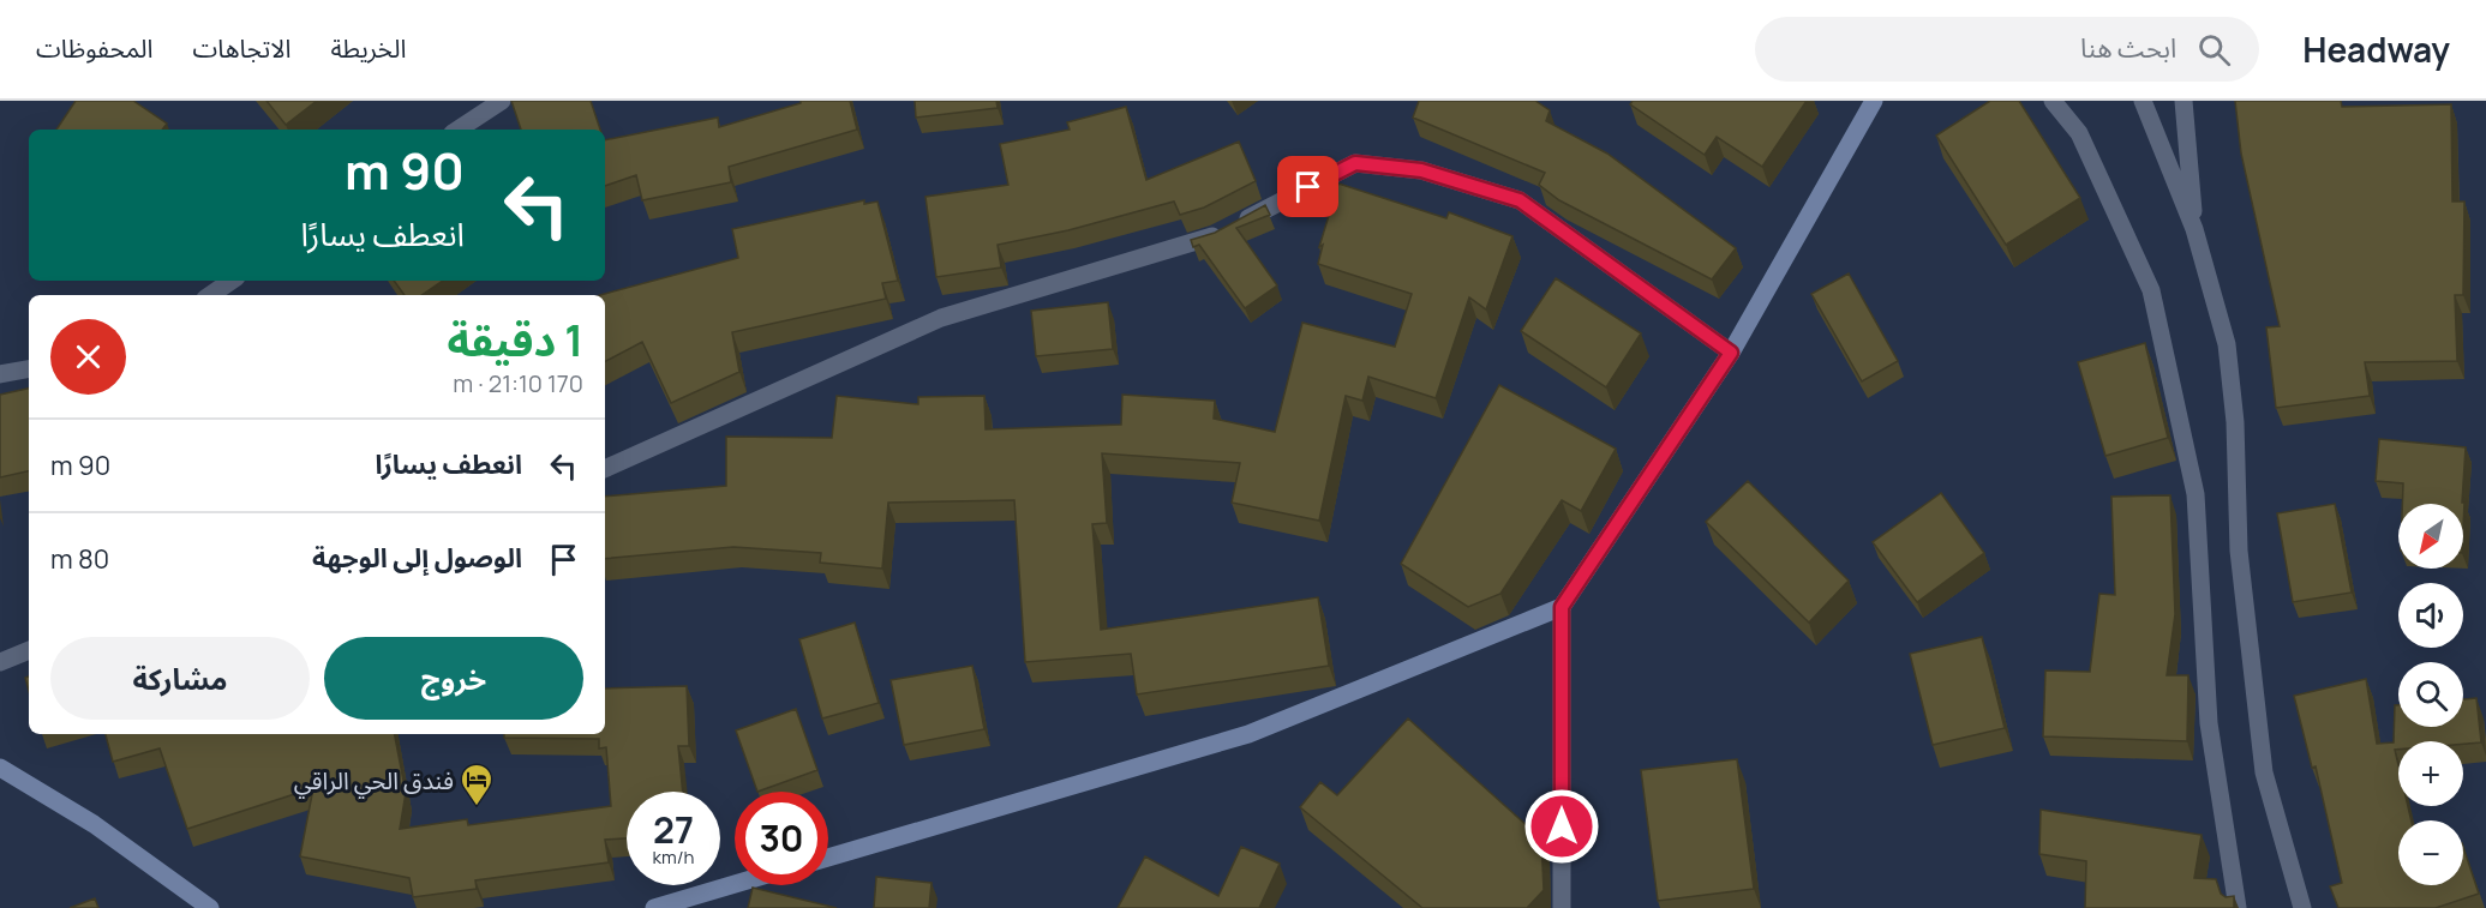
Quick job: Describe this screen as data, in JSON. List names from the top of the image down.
{
  "places": {
    "hotel": ["فندق الحي الراقي"]
  },
  "north": "bottom left",
  "page": {
    "header": "Headway",
    "search": "ابحث هنا",
    "nav": ["الخريطة", "الاتجاهات", "المحفوظات"],
    "turn": ["90 m", "انعطف يسارًا"],
    "heading": ["1 دقيقة", "170 m · 21:10"],
    "list": [
      {
        "name": "انعطف يسارًا",
        "value": "90 m"
      },
      {
        "name": "الوصول إلى الوجهة",
        "value": "80 m"
      }
    ],
    "map_buttons": ["+", "−"],
    "buttons": ["خروج", "مشاركة"],
    "speed": "27 km/h",
    "limit": "30"
  }
}
